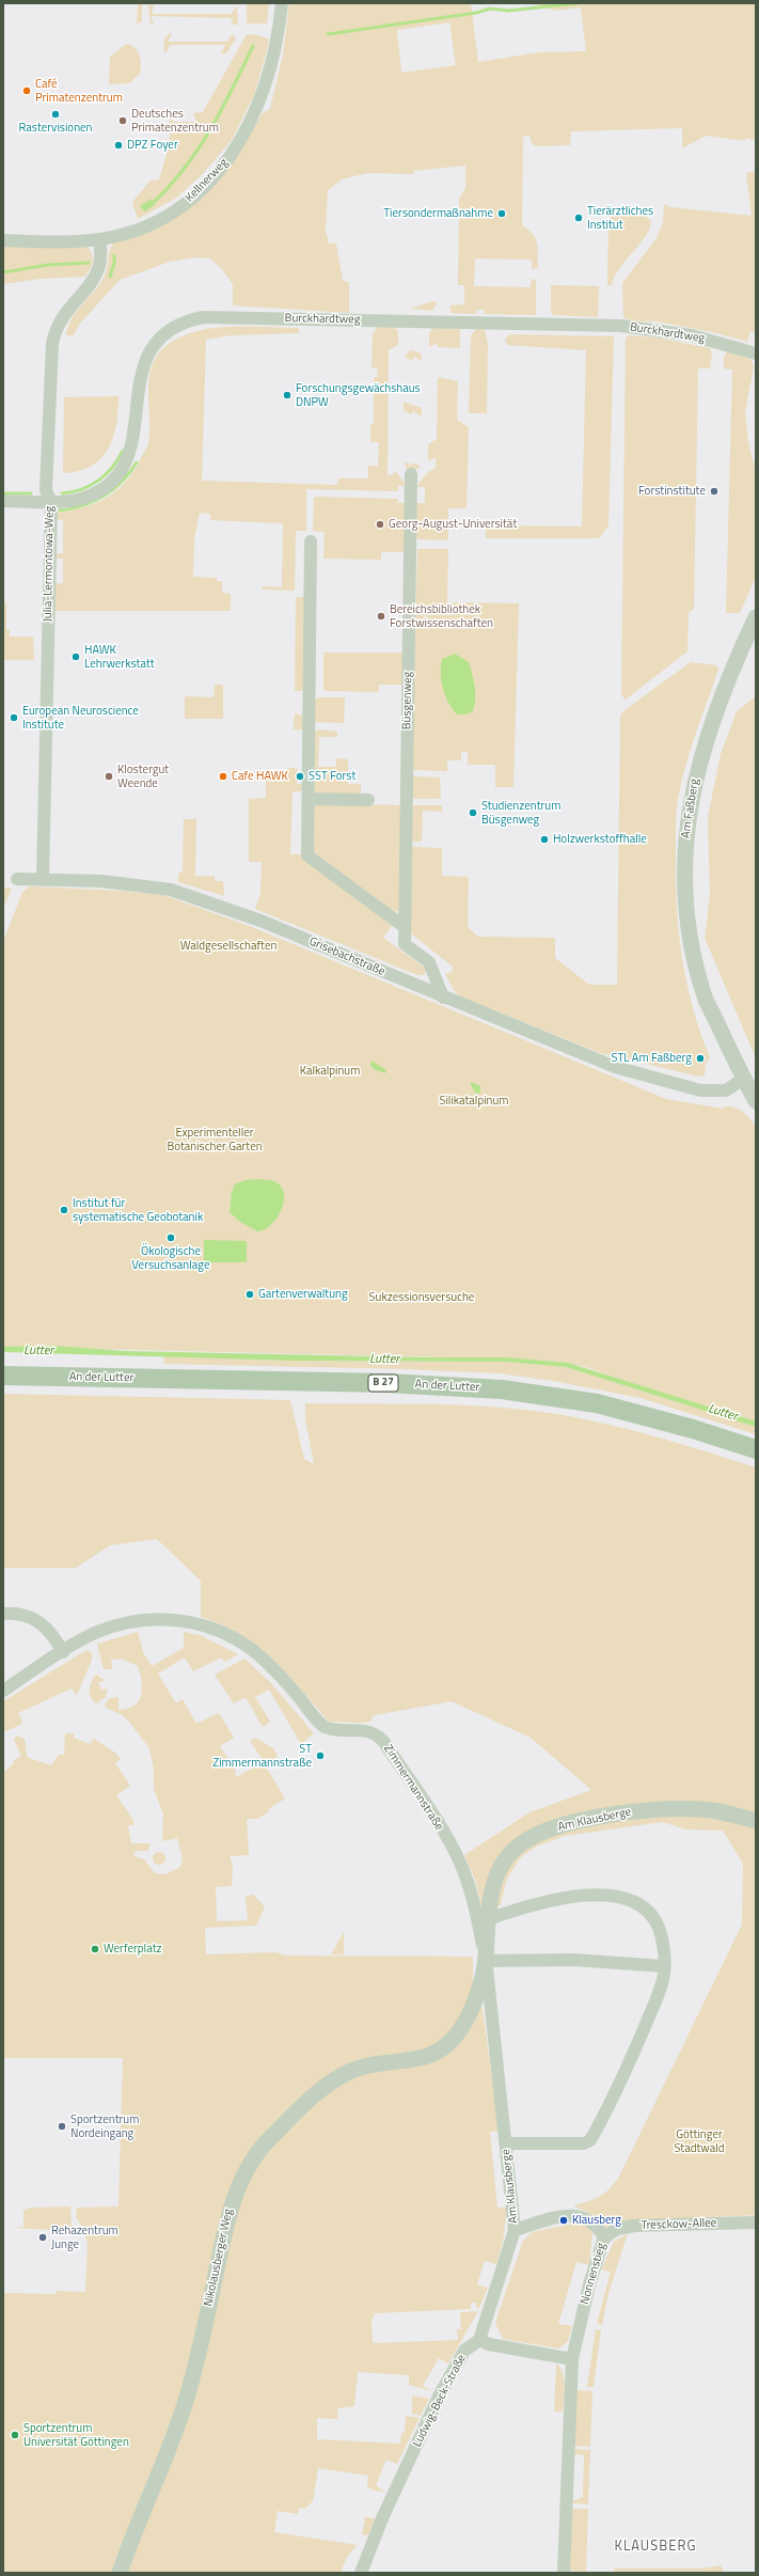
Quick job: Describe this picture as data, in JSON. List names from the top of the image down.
{
  "streets": {
    "main road": ["An der Lutter", "B 27"],
    "street": [
      "Kellnerweg",
      "Burckhardtweg",
      "Julia-Lermontowa-Weg",
      "Büsgenweg",
      "Am Faßberg",
      "Grisebachstraße",
      "Zimmermannstraße",
      "Am Klausberge",
      "Tresckow-Allee",
      "Nikolausberger Weg",
      "Nonnenstieg",
      "Ludwig-Beck-Straße"
    ]
  },
  "crossings": [
    ["Kellnerweg", "Julia-Lermontowa-Weg"],
    ["Burckhardtweg", "Julia-Lermontowa-Weg"],
    ["Julia-Lermontowa-Weg", "Grisebachstraße"],
    ["Büsgenweg", "Grisebachstraße"],
    ["Am Faßberg", "Grisebachstraße"],
    ["Zimmermannstraße", "Am Klausberge"],
    ["Zimmermannstraße", "Nikolausberger Weg"],
    ["Am Klausberge", "Nikolausberger Weg"],
    ["Am Klausberge", "Nonnenstieg"],
    ["Tresckow-Allee", "Nonnenstieg"]
  ],
  "districts": ["KLAUSBERG"],
  "water": ["Lutter"],
  "parks": [
    "Waldgesellschaften",
    "Kalkalpinum",
    "Silikatalpinum",
    "Experimenteller Botanischer Garten",
    "Sukzessionsversuche",
    "Göttinger Stadtwald"
  ],
  "places": [
    "Café Primatenzentrum",
    "Rastervisionen",
    "Deutsches Primatenzentrum",
    "DPZ Foyer",
    "Tiersondermaßnahme",
    "Tierärztliches Institut",
    "Forschungsgewächshaus DNPW",
    "Forstinstitute",
    "Georg-August-Universität",
    "Bereichsbibliothek Forstwissenschaften",
    "HAWK Lehrwerkstatt",
    "European Neuroscience Institute",
    "Klostergut Weende",
    "Cafe HAWK",
    "SST Forst",
    "Studienzentrum Büsgenweg",
    "Holzwerkstoffhalle",
    "STL Am Faßberg",
    "Institut für systematische Geobotanik",
    "Ökologische Versuchsanlage",
    "Gartenverwaltung",
    "ST Zimmermannstraße",
    "Werferplatz",
    "Sportzentrum Nordeingang",
    "Klausberg",
    "Rehazentrum Junge",
    "Sportzentrum Universität Göttingen"
  ]
}
